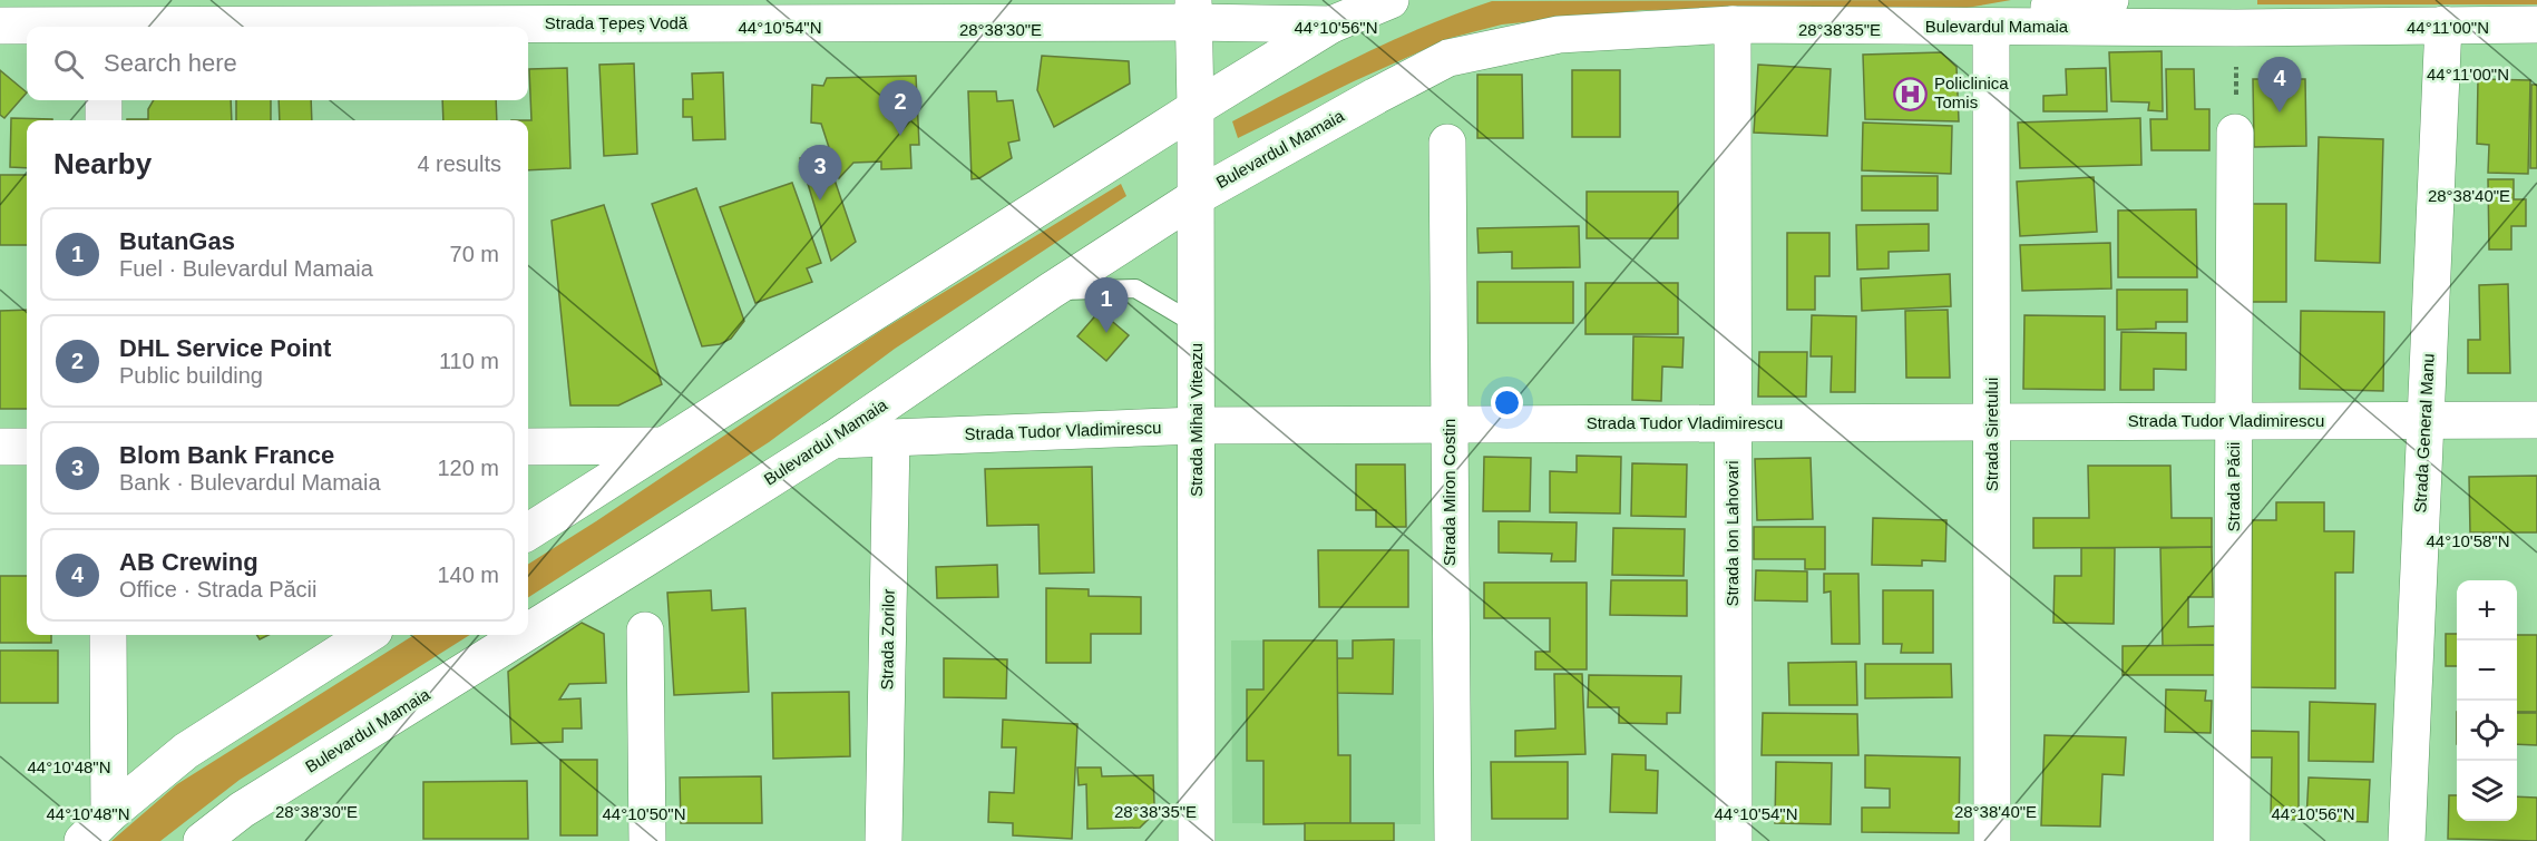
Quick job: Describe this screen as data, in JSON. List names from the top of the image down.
{
  "streets": {
    "street": [
      "Strada Țepeș Vodă",
      "Bulevardul Mamaia",
      "Strada Mihai Viteazu",
      "Strada Tudor Vladimirescu",
      "Strada General Manu",
      "Strada Siretului",
      "Strada Păcii",
      "Strada Miron Costin",
      "Strada Ion Lahovari",
      "Strada Zorilor"
    ]
  },
  "crossings": [
    ["Strada Țepeș Vodă", "Strada Mihai Viteazu"],
    ["Bulevardul Mamaia", "Strada Mihai Viteazu"],
    ["Bulevardul Mamaia", "Strada Tudor Vladimirescu"],
    ["Bulevardul Mamaia", "Strada General Manu"],
    ["Bulevardul Mamaia", "Strada Siretului"],
    ["Bulevardul Mamaia", "Strada Ion Lahovari"],
    ["Strada Mihai Viteazu", "Strada Tudor Vladimirescu"],
    ["Strada Tudor Vladimirescu", "Strada General Manu"],
    ["Strada Tudor Vladimirescu", "Strada Siretului"],
    ["Strada Tudor Vladimirescu", "Strada Păcii"],
    ["Strada Tudor Vladimirescu", "Strada Miron Costin"],
    ["Strada Tudor Vladimirescu", "Strada Ion Lahovari"],
    ["Strada Tudor Vladimirescu", "Strada Zorilor"]
  ],
  "places": {
    "hospital": ["Policlinica Tomis"]
  },
  "page": {
    "search": "Search here",
    "pins": [
      "4",
      "2",
      "3",
      "1"
    ],
    "heading": ["Nearby", "4 results"],
    "list": [
      {
        "mark": "1",
        "name": "ButanGas",
        "note": "Fuel · Bulevardul Mamaia",
        "value": "70 m"
      },
      {
        "mark": "2",
        "name": "DHL Service Point",
        "note": "Public building",
        "value": "110 m"
      },
      {
        "mark": "3",
        "name": "Blom Bank France",
        "note": "Bank · Bulevardul Mamaia",
        "value": "120 m"
      },
      {
        "mark": "4",
        "name": "AB Crewing",
        "note": "Office · Strada Păcii",
        "value": "140 m"
      }
    ],
    "map_buttons": ["+", "−"]
  },
  "coordinates": [
    "44°10'54\"N",
    "44°10'56\"N",
    "44°11'00\"N",
    "28°38'30\"E",
    "28°38'35\"E",
    "28°38'40\"E",
    "44°10'58\"N",
    "44°10'48\"N",
    "44°10'50\"N"
  ]
}
